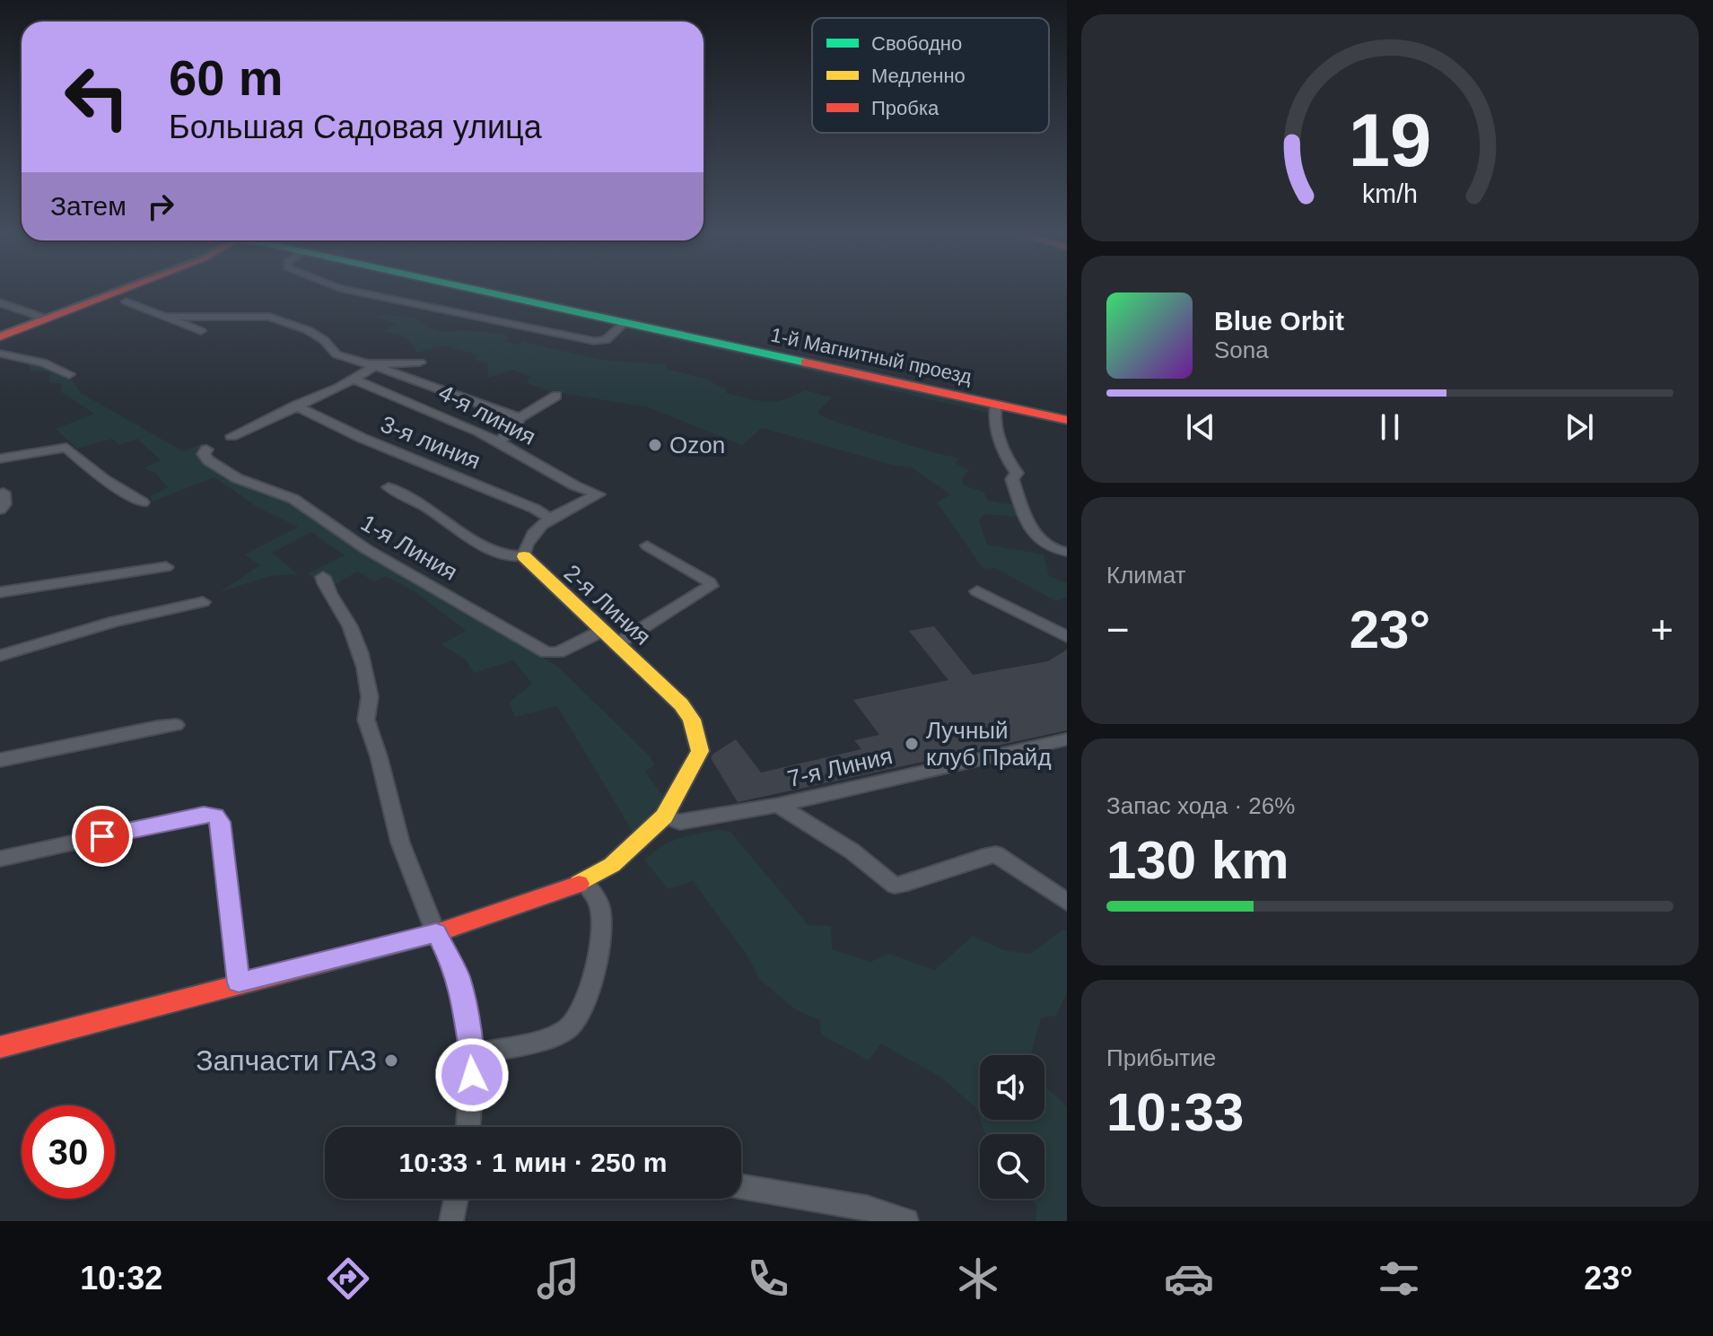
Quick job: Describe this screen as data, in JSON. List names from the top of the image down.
{
  "streets": {
    "street": [
      "1-й Магнитный проезд",
      "4-я линия",
      "3-я линия",
      "1-я Линия",
      "2-я Линия",
      "7-я Линия"
    ]
  },
  "crossings": [
    ["4-я линия", "3-я линия"],
    ["1-я Линия", "2-я Линия"],
    ["2-я Линия", "7-я Линия"]
  ],
  "places": ["Ozon", "Лучный клуб Прайд", "Запчасти ГАЗ"],
  "legend": ["Свободно", "Медленно", "Пробка"],
  "page": {
    "turn": ["60 m", "Большая Садовая улица"],
    "then": "Затем",
    "song": ["Blue Orbit", "Sona"],
    "tile": [
      "Климат",
      ["Запас хода · 26%", "130 km"],
      ["Прибытие", "10:33"]
    ],
    "heat": ["−", "23°", "+"],
    "limit": "30",
    "trip": "10:33 · 1 мин · 250 m",
    "tabs": ["10:32", "23°"],
    "gauge": ["19", "km/h"]
  }
}
